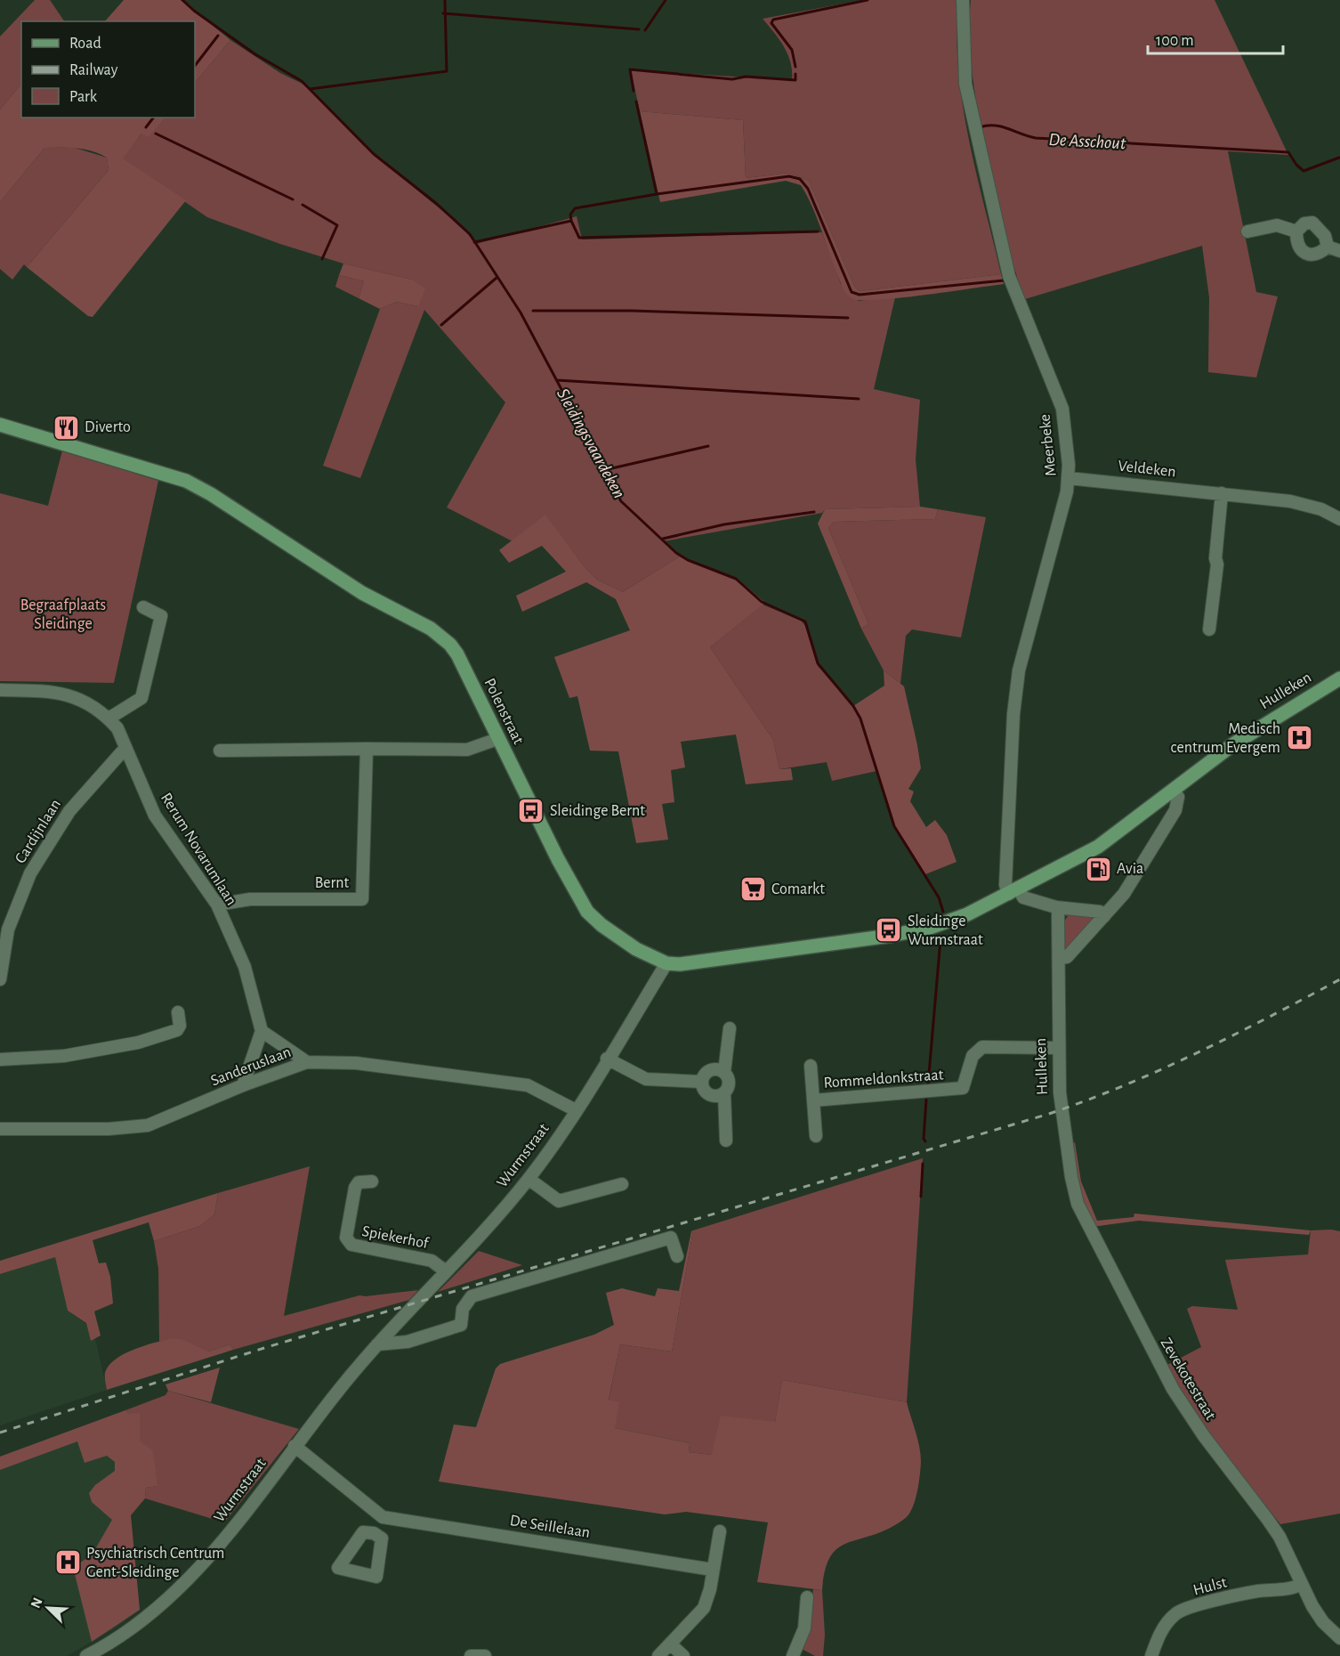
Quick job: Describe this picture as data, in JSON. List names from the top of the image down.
{
  "streets": {
    "main road": ["Hulleken", "Polenstraat"],
    "street": [
      "Meerbeke",
      "Veldeken",
      "Cardijnlaan",
      "Rerum Novarumlaan",
      "Bernt",
      "Sanderuslaan",
      "Rommeldonkstraat",
      "Wurmstraat",
      "Spiekerhof",
      "Zevekotestraat",
      "De Seillelaan",
      "Hulst"
    ]
  },
  "crossings": [
    ["Meerbeke", "Veldeken"],
    ["Meerbeke", "Hulleken"],
    ["Hulleken", "Polenstraat"],
    ["Hulleken", "Rommeldonkstraat"],
    ["Hulleken", "Zevekotestraat"],
    ["Polenstraat", "Wurmstraat"],
    ["Cardijnlaan", "Rerum Novarumlaan"],
    ["Rerum Novarumlaan", "Bernt"],
    ["Sanderuslaan", "Wurmstraat"],
    ["Wurmstraat", "Spiekerhof"],
    ["Wurmstraat", "De Seillelaan"],
    ["Zevekotestraat", "Hulst"]
  ],
  "water": ["De Asschout", "Sleidingsvaardeken"],
  "parks": ["Begraafplaats Sleidinge"],
  "places": {
    "restaurant": ["Diverto"],
    "hospital": ["Medisch centrum Evergem", "Psychiatrisch Centrum Gent-Sleidinge"],
    "bus stop": ["Sleidinge Bernt", "Sleidinge Wurmstraat"],
    "fuel station": ["Avia"],
    "supermarket": ["Comarkt"]
  },
  "legend": ["Road", "Railway", "Park"],
  "scale_bar": "100 m",
  "north": "top left"
}
